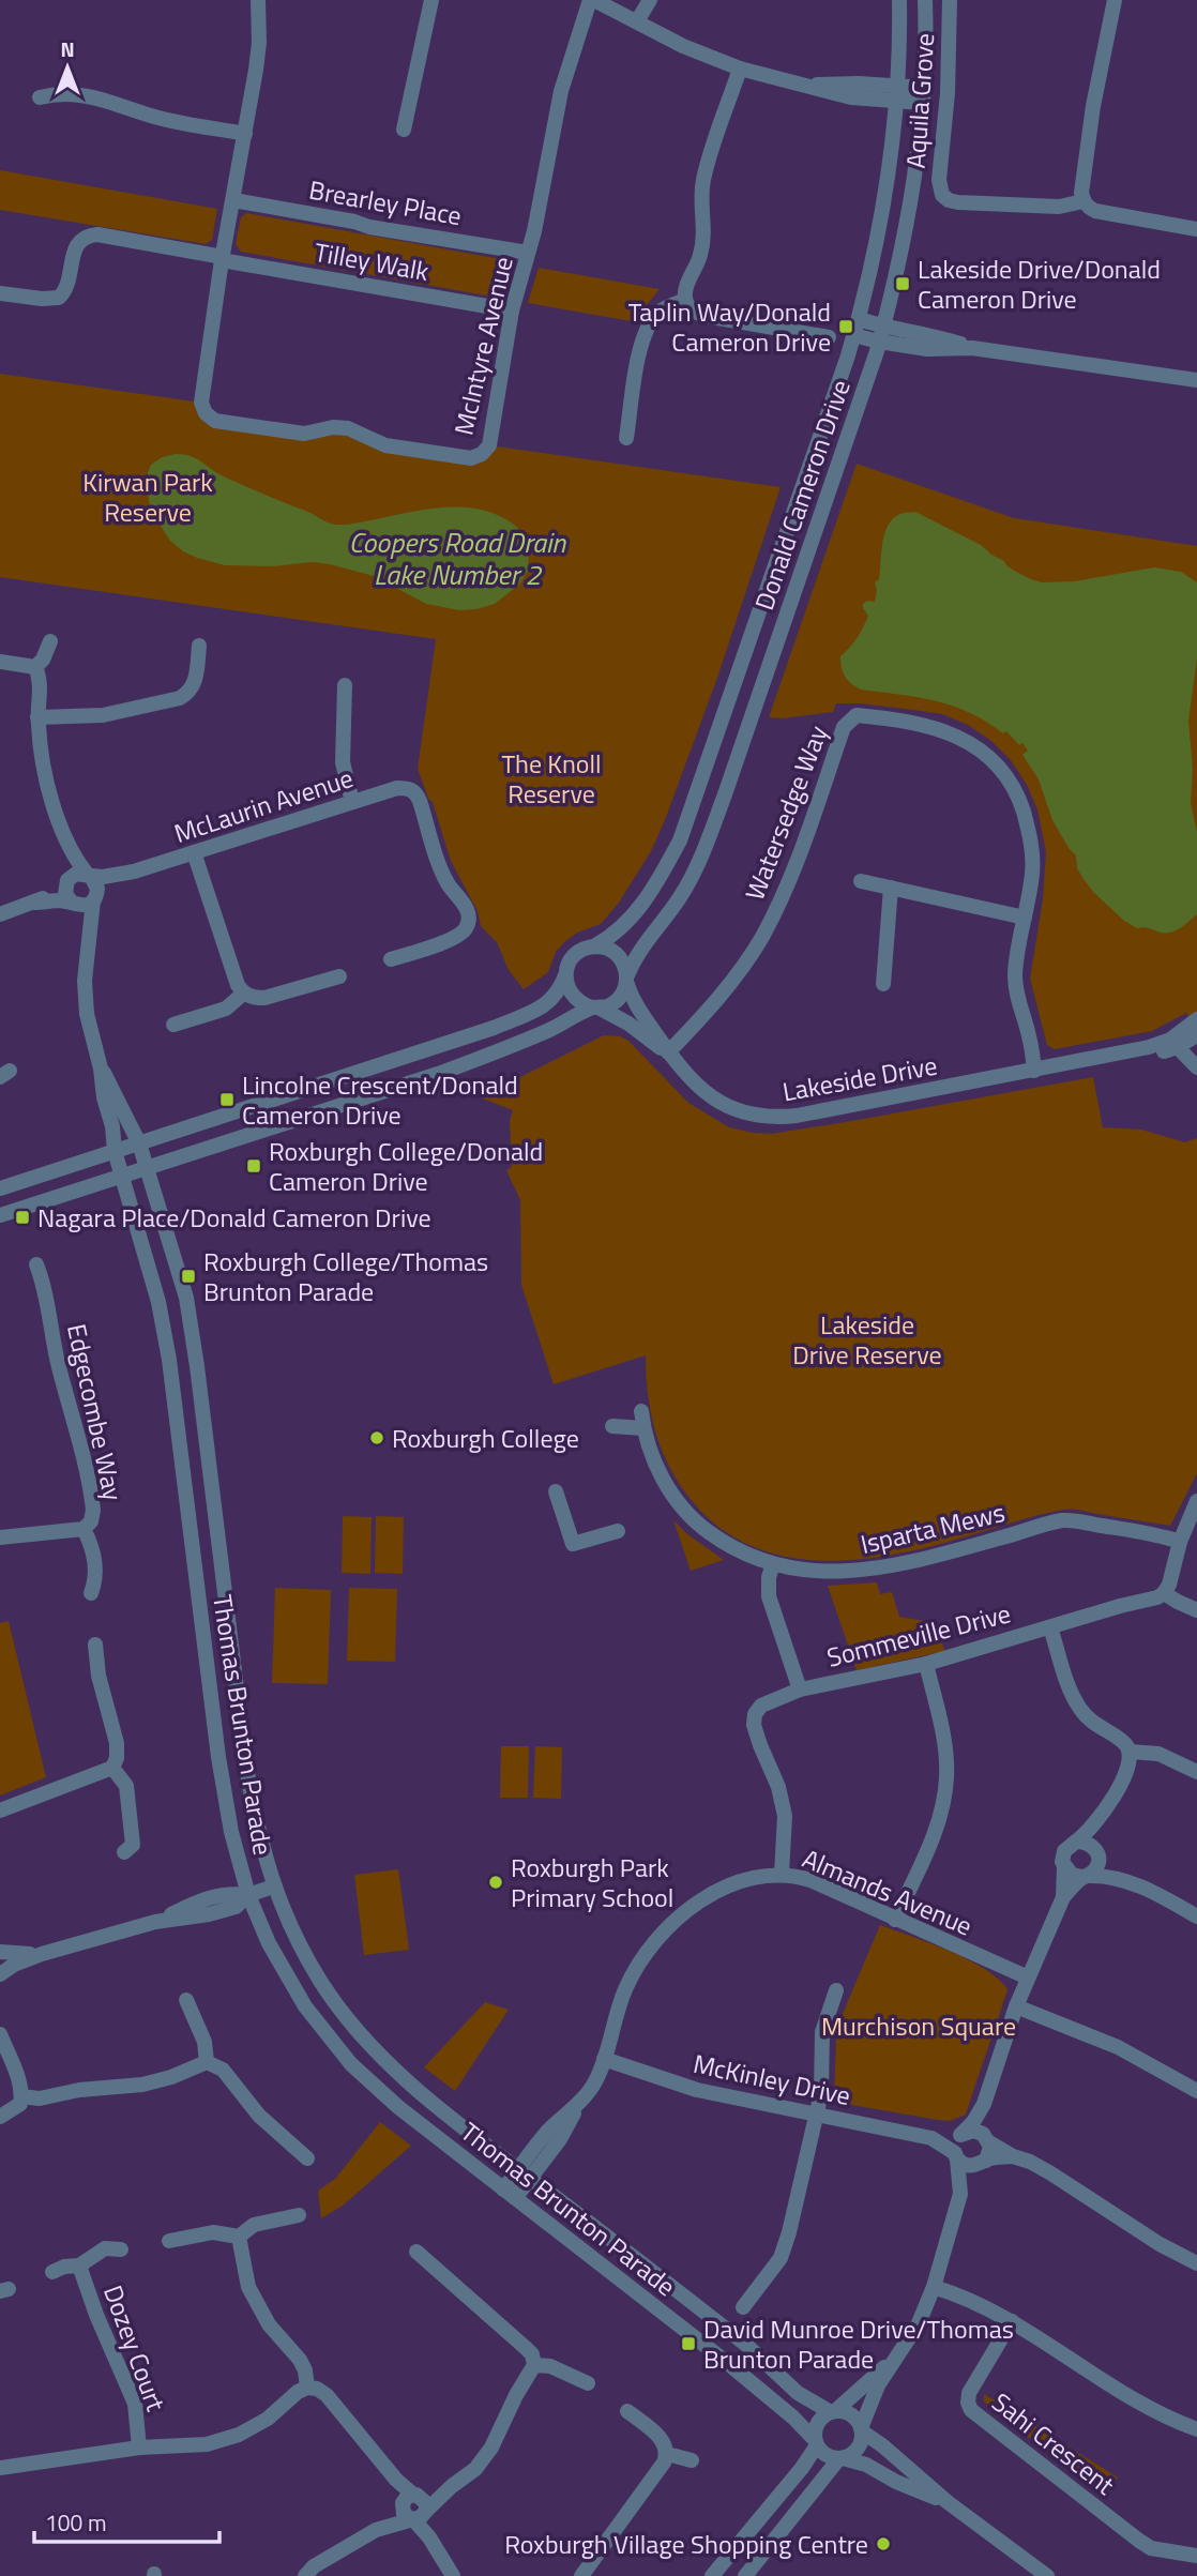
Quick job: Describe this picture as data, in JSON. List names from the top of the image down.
{
  "streets": {
    "street": [
      "Aquila Grove",
      "Brearley Place",
      "Tilley Walk",
      "McIntyre Avenue",
      "Donald Cameron Drive",
      "McLaurin Avenue",
      "Watersedge Way",
      "Lakeside Drive",
      "Edgecombe Way",
      "Isparta Mews",
      "Sommeville Drive",
      "Thomas Brunton Parade",
      "Almands Avenue",
      "McKinley Drive",
      "Dozey Court",
      "Sahi Crescent"
    ]
  },
  "crossings": [
    ["Brearley Place", "McIntyre Avenue"],
    ["Tilley Walk", "McIntyre Avenue"],
    ["Donald Cameron Drive", "Lakeside Drive"],
    ["Watersedge Way", "Lakeside Drive"],
    ["Sommeville Drive", "Almands Avenue"],
    ["Thomas Brunton Parade", "Almands Avenue"],
    ["Almands Avenue", "McKinley Drive"]
  ],
  "water": ["Coopers Road Drain Lake Number 2"],
  "parks": [
    "Kirwan Park Reserve",
    "The Knoll Reserve",
    "Lakeside Drive Reserve",
    "Murchison Square"
  ],
  "places": {
    "transit": [
      "Lakeside Drive/Donald Cameron Drive",
      "Taplin Way/Donald Cameron Drive",
      "Lincolne Crescent/Donald Cameron Drive",
      "Roxburgh College/Donald Cameron Drive",
      "Nagara Place/Donald Cameron Drive",
      "Roxburgh College/Thomas Brunton Parade",
      "David Munroe Drive/Thomas Brunton Parade"
    ],
    "other": ["Roxburgh College", "Roxburgh Park Primary School", "Roxburgh Village Shopping Centre"]
  },
  "scale_bar": "100 m",
  "north": "top"
}
